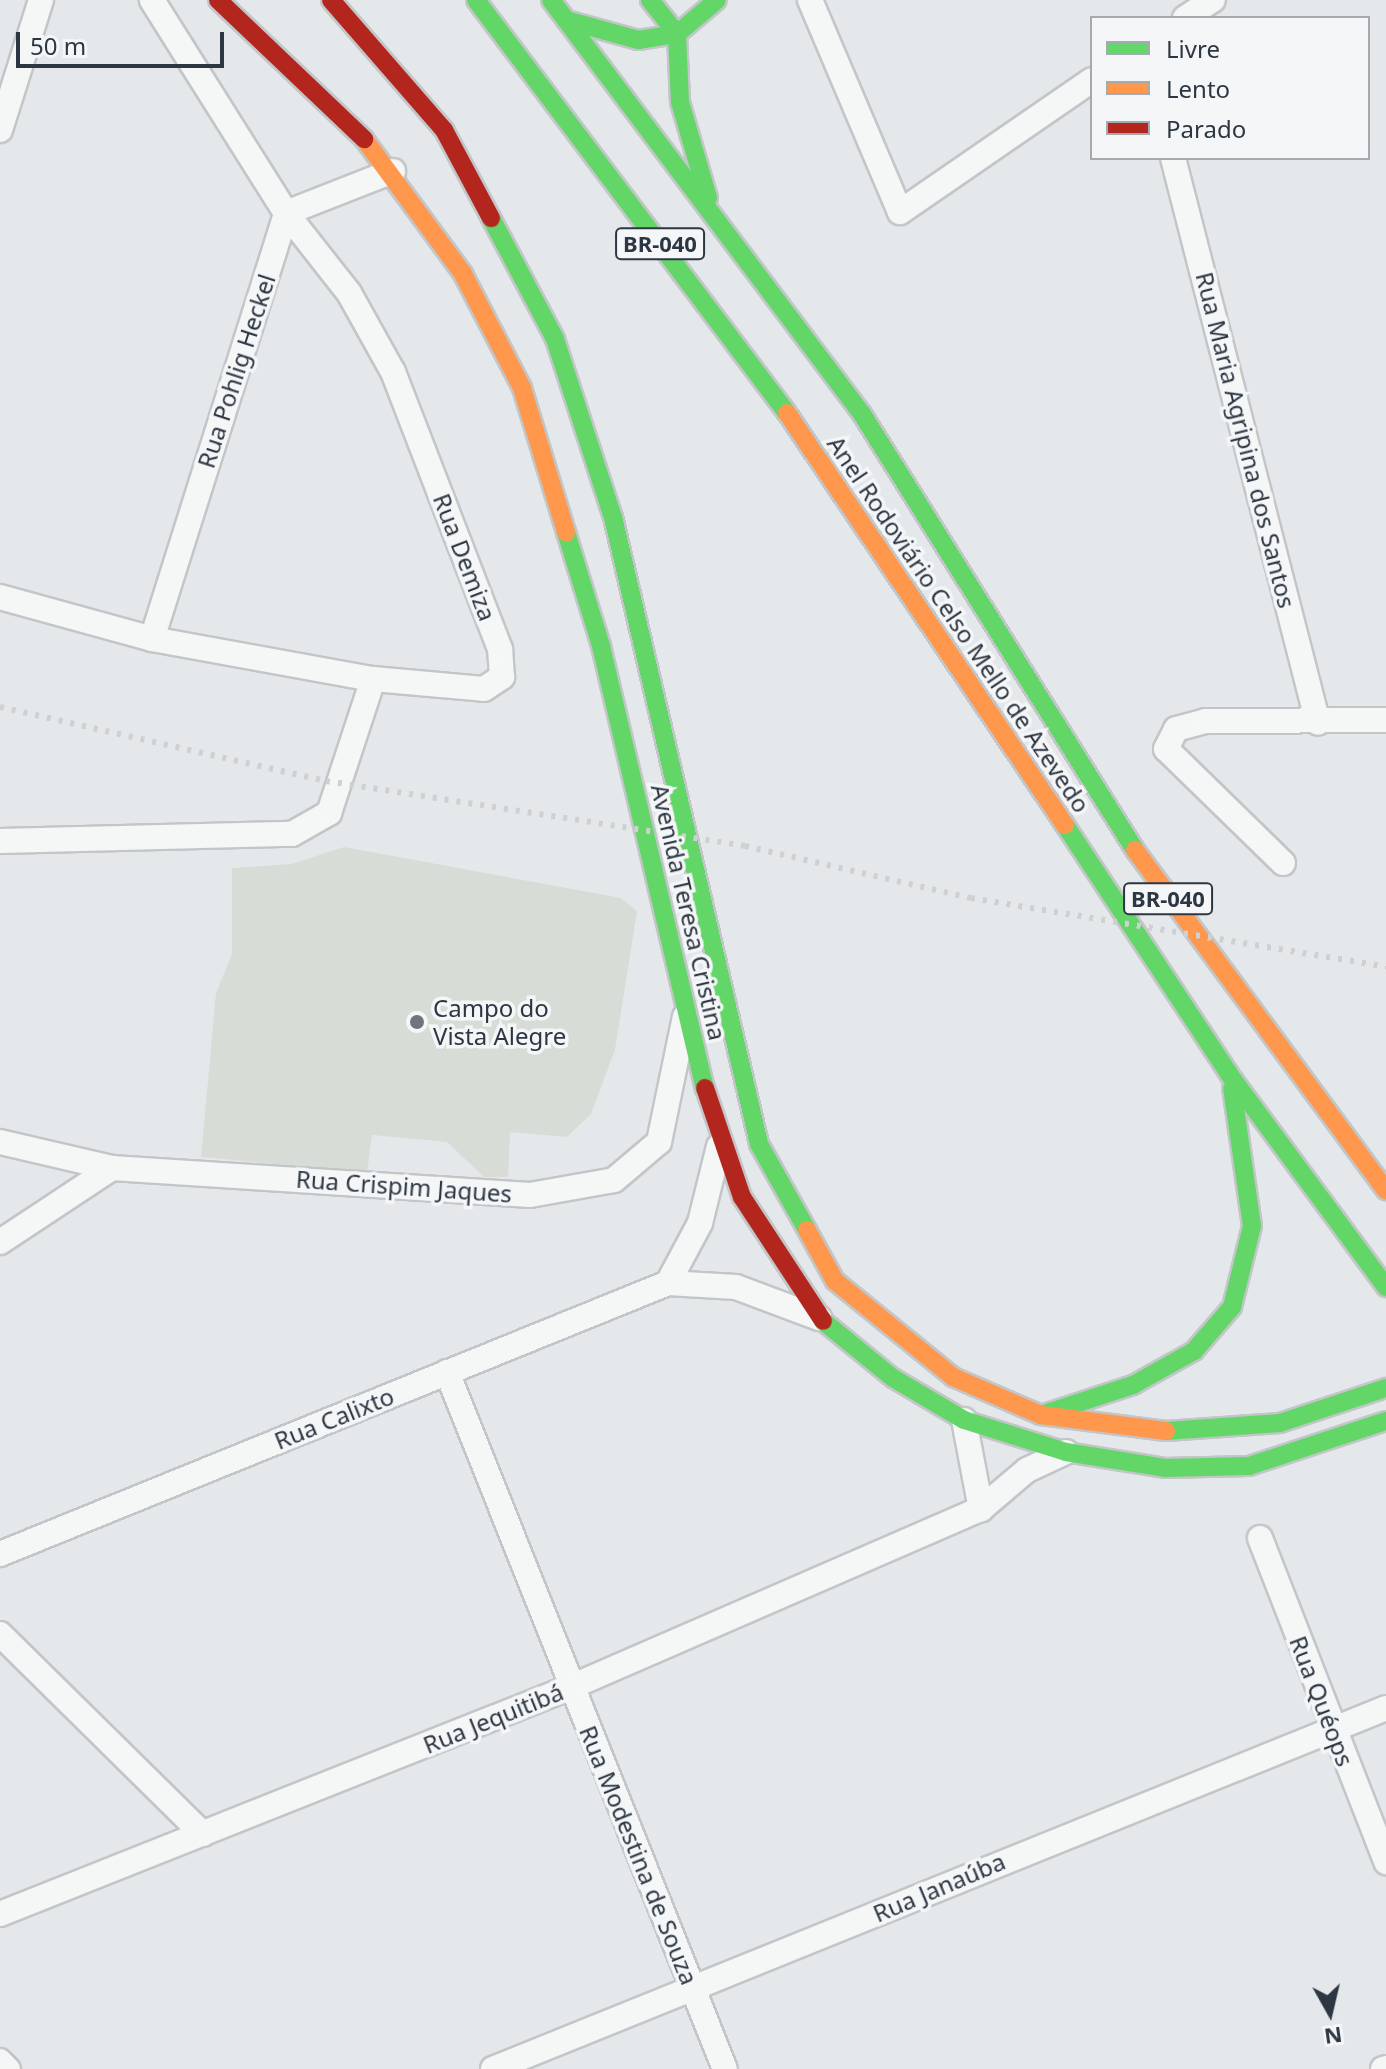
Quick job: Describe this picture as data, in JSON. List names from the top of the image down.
{
  "streets": {
    "main road": ["BR-040", "Anel Rodoviário Celso Mello de Azevedo", "Avenida Teresa Cristina"],
    "street": [
      "Rua Pohlig Heckel",
      "Rua Maria Agripina dos Santos",
      "Rua Demiza",
      "Rua Crispim Jaques",
      "Rua Calixto",
      "Rua Quéops",
      "Rua Jequitibá",
      "Rua Modestina de Souza",
      "Rua Janaúba"
    ]
  },
  "crossings": [
    ["Rua Pohlig Heckel", "Rua Demiza"],
    ["Avenida Teresa Cristina", "Rua Crispim Jaques"],
    ["Avenida Teresa Cristina", "Rua Calixto"],
    ["Avenida Teresa Cristina", "Rua Jequitibá"],
    ["Rua Calixto", "Rua Modestina de Souza"],
    ["Rua Quéops", "Rua Janaúba"],
    ["Rua Jequitibá", "Rua Modestina de Souza"],
    ["Rua Modestina de Souza", "Rua Janaúba"]
  ],
  "places": ["Campo do Vista Alegre"],
  "legend": ["Livre", "Lento", "Parado"],
  "scale_bar": "50 m",
  "north": "bottom"
}
